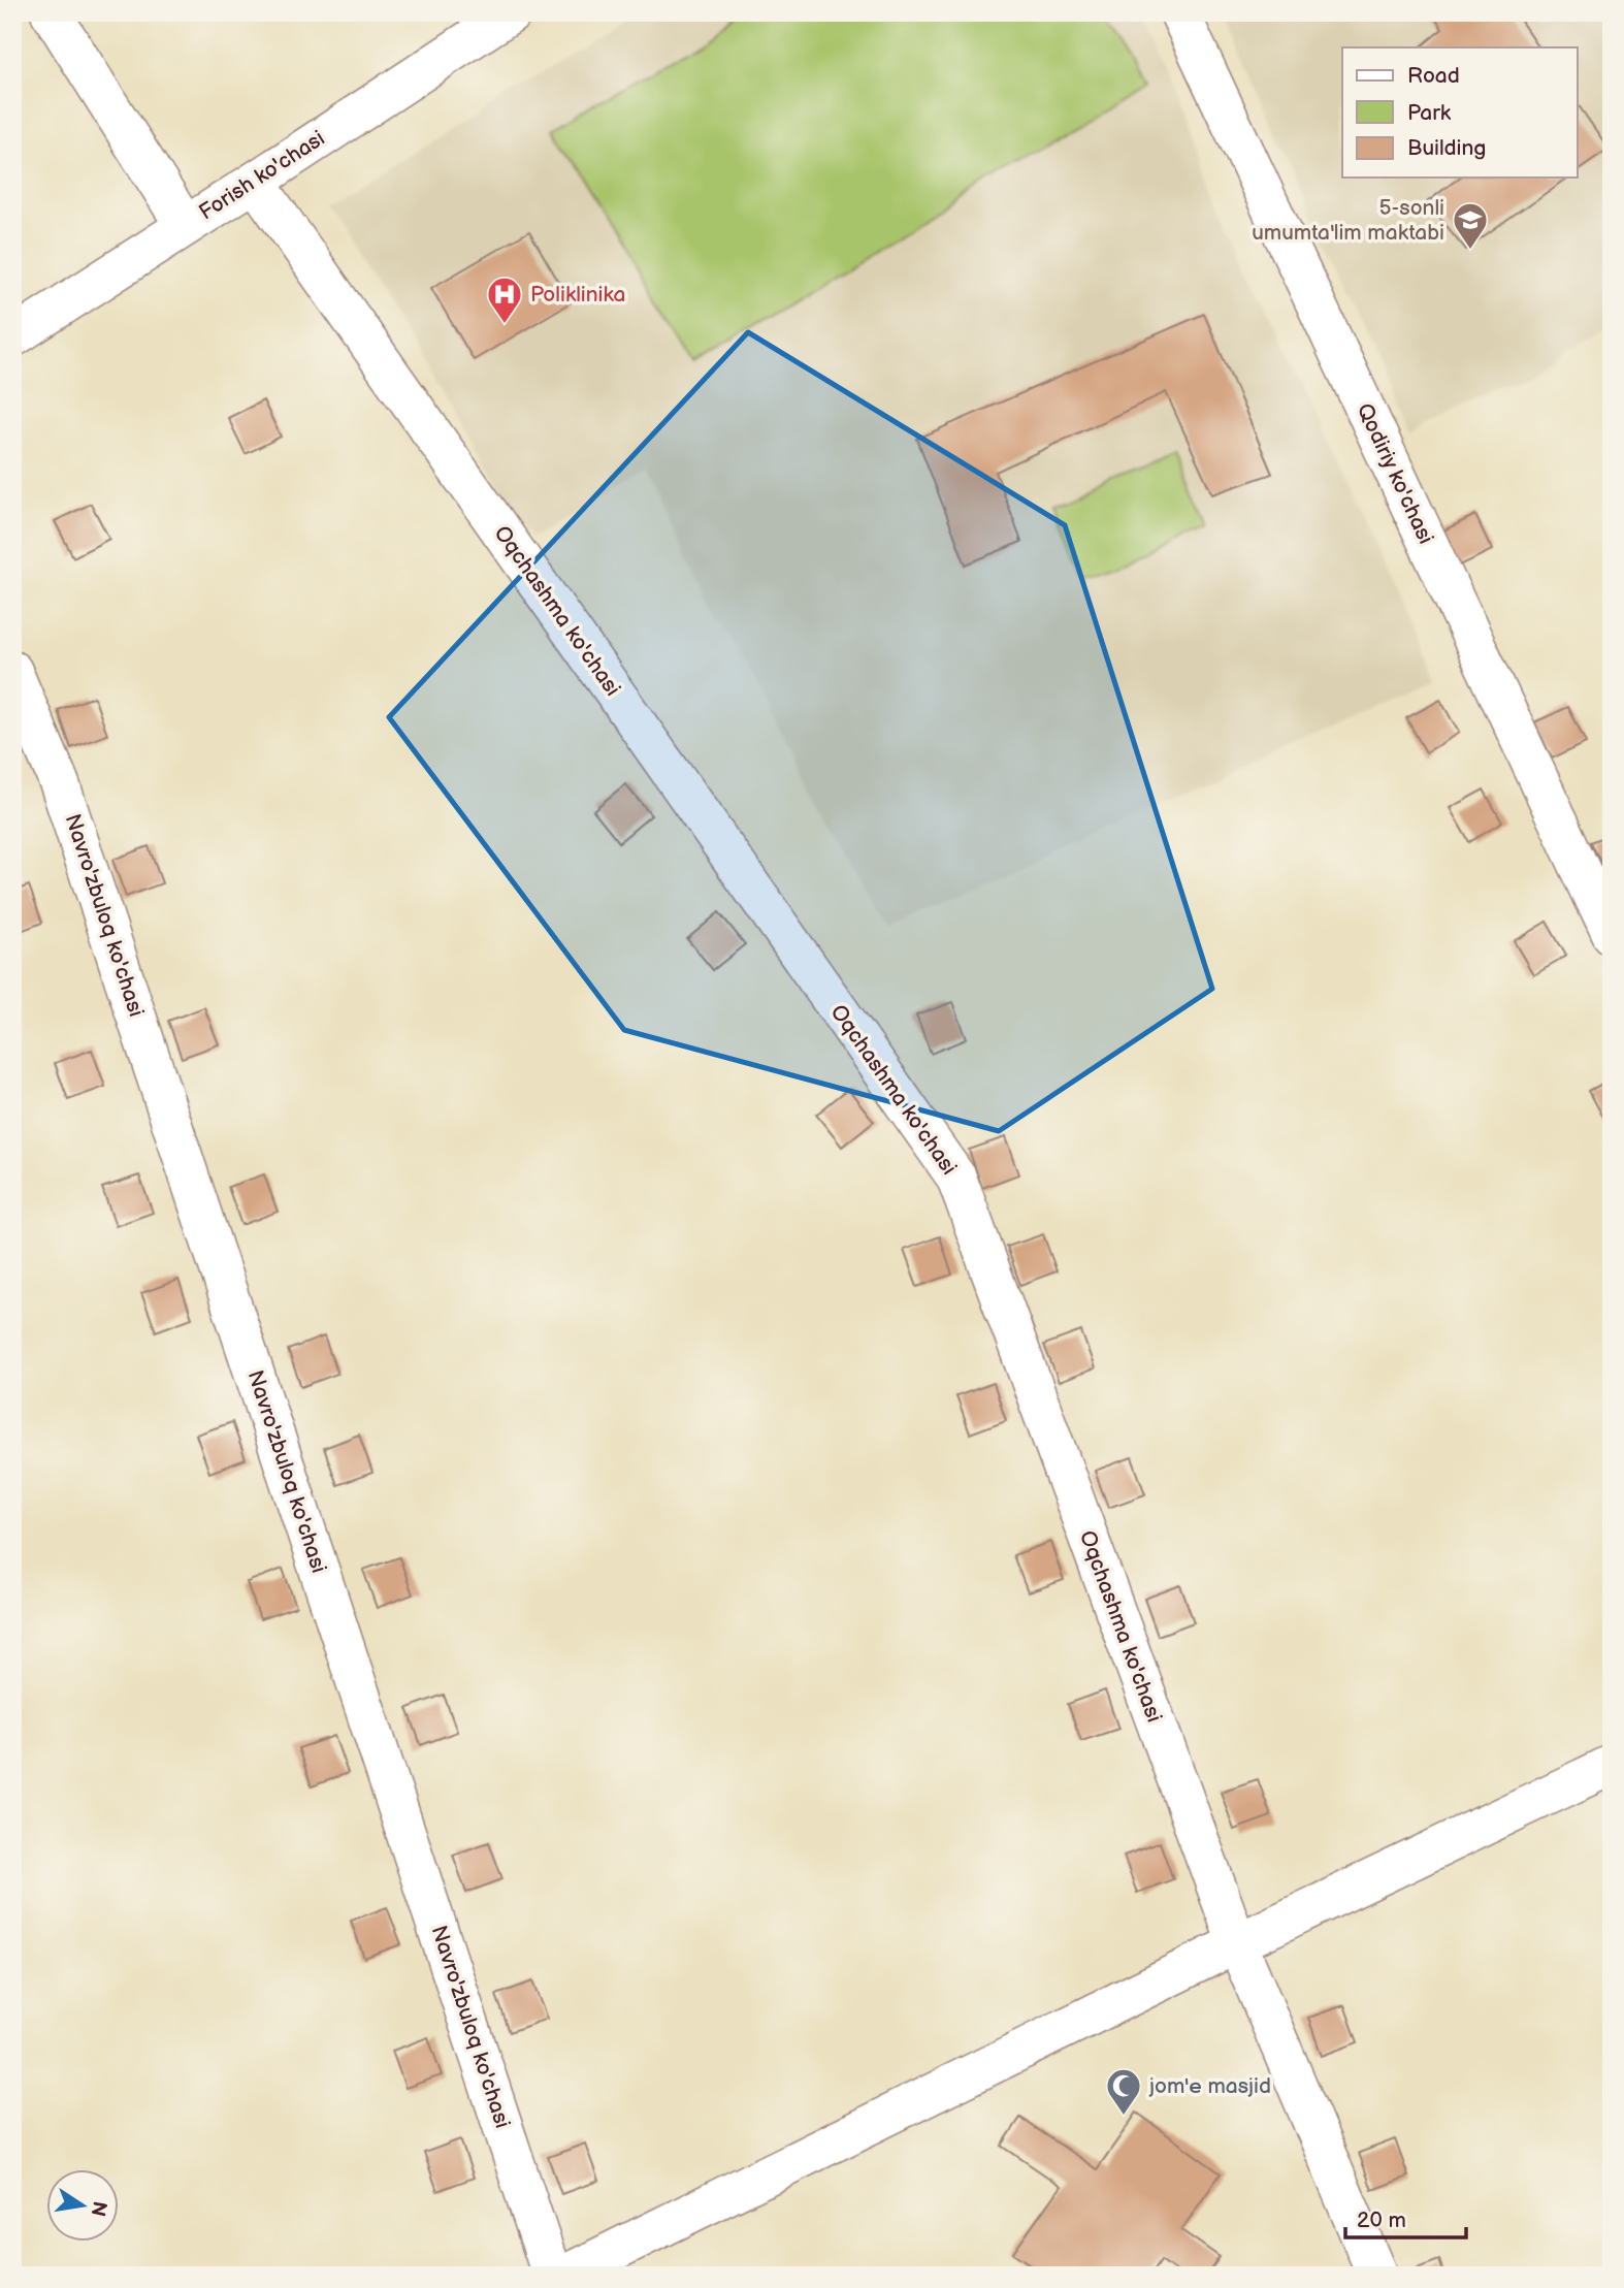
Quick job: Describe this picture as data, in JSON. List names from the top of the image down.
{
  "streets": {
    "street": [
      "Forish ko'chasi",
      "Qodiriy ko'chasi",
      "Oqchashma ko'chasi",
      "Navro'zbuloq ko'chasi"
    ]
  },
  "crossings": [
    ["Forish ko'chasi", "Oqchashma ko'chasi"]
  ],
  "places": {
    "school or university": ["5-sonli umumta'lim maktabi"],
    "hospital": ["Poliklinika"],
    "mosque": ["jom'e masjid"]
  },
  "legend": ["Road", "Park", "Building"],
  "scale_bar": "20 m",
  "north": "right"
}
